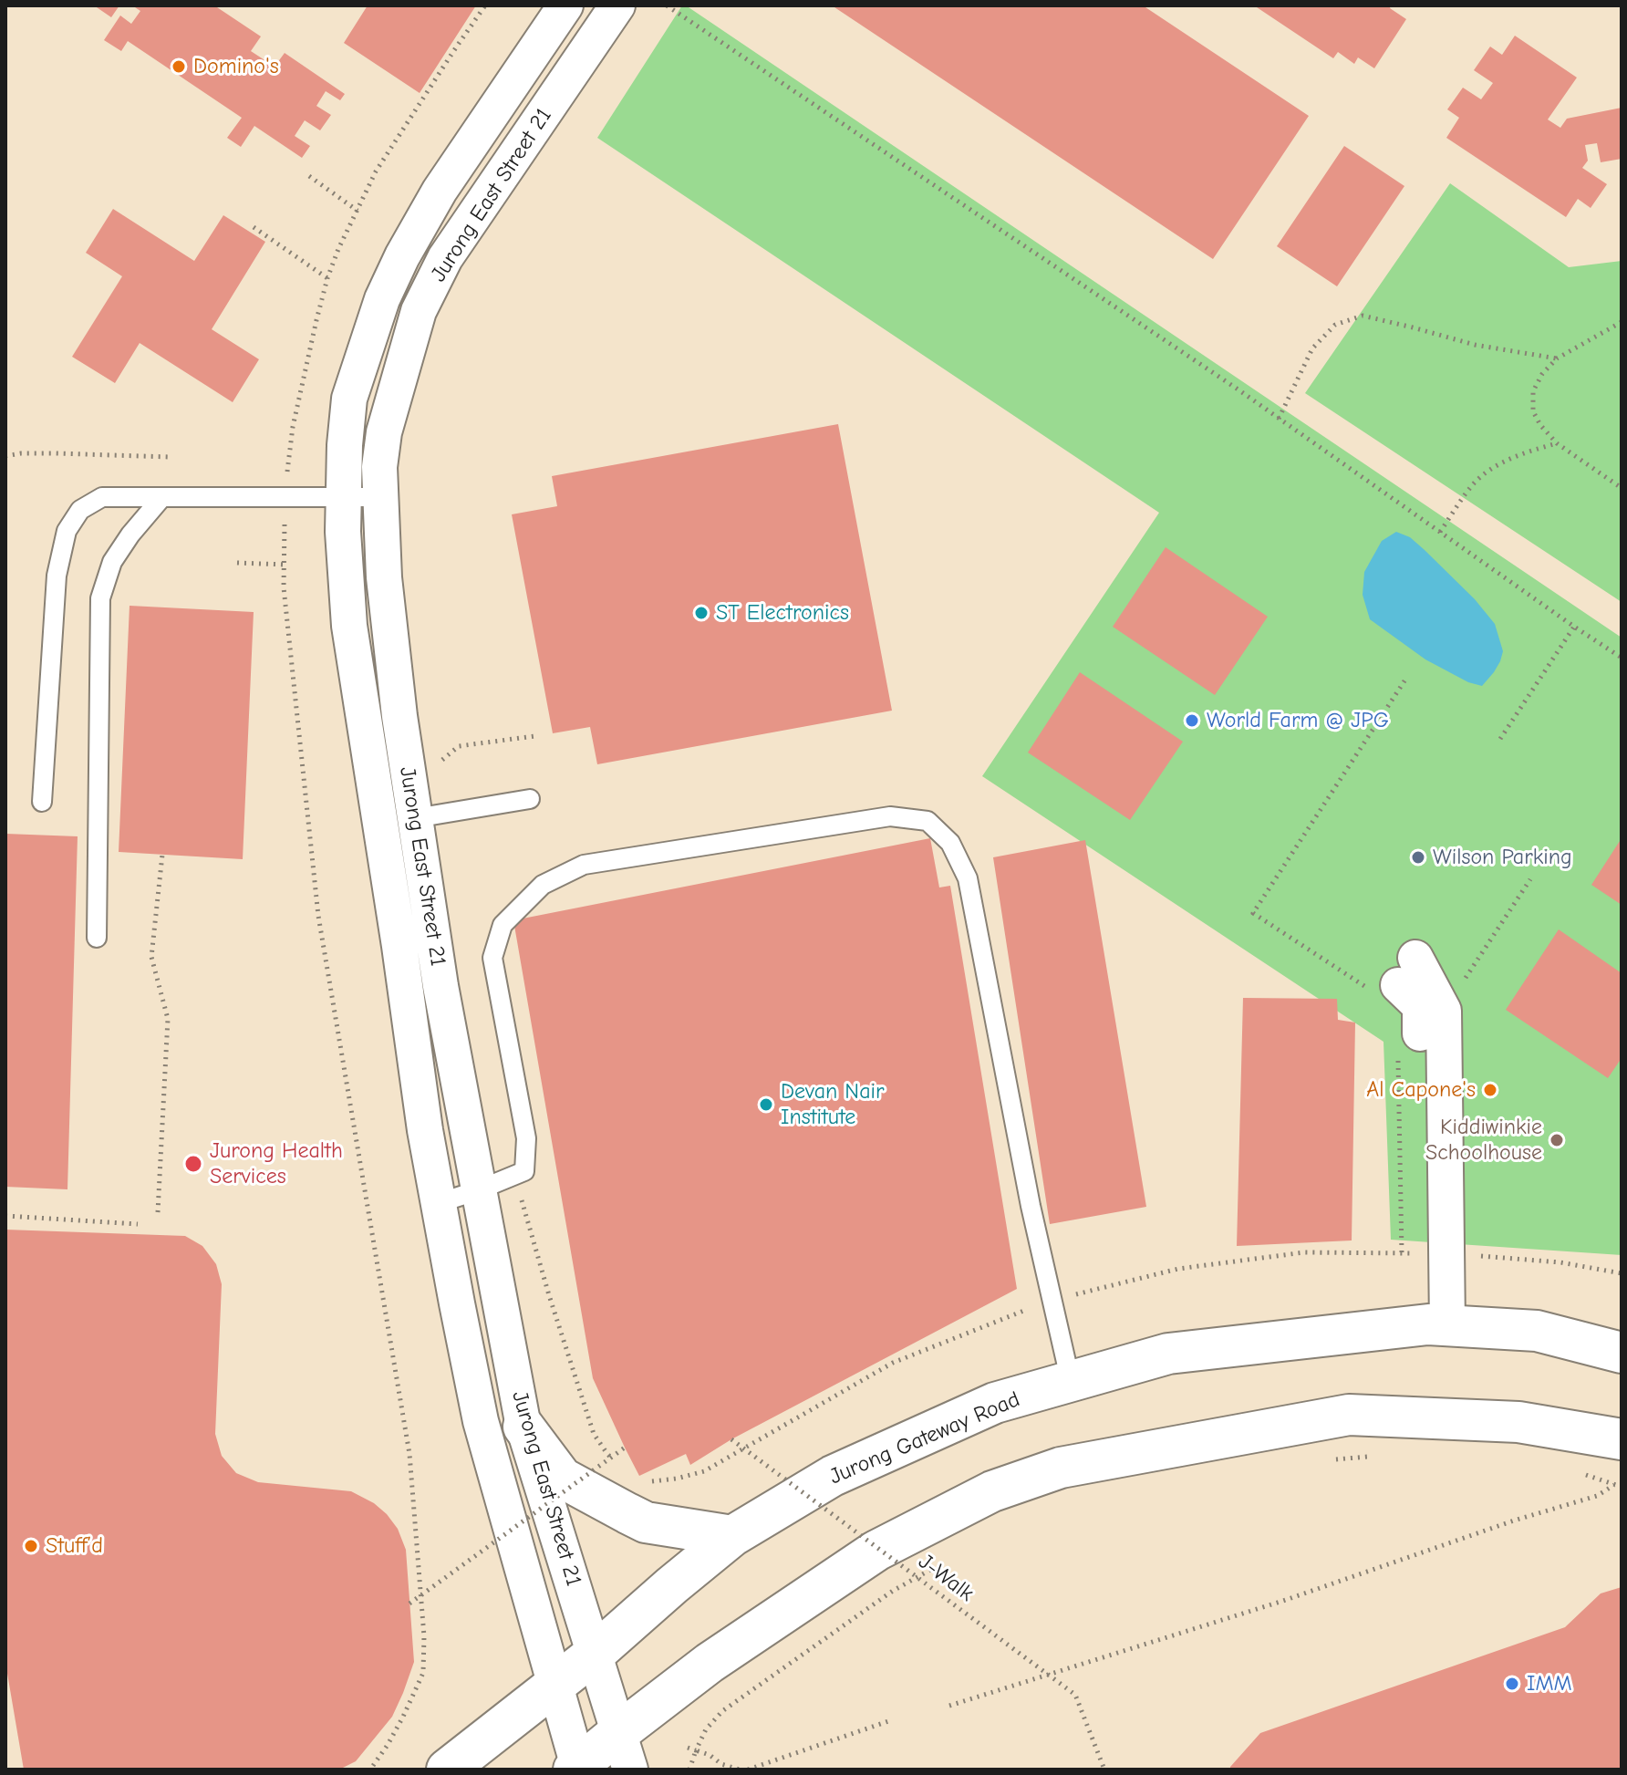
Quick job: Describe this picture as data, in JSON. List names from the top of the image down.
{
  "streets": {
    "main road": ["Jurong Gateway Road"],
    "street": ["Jurong East Street 21"],
    "path": ["J-Walk"]
  },
  "crossings": [
    ["Jurong East Street 21", "Jurong Gateway Road"]
  ],
  "places": [
    "Domino's",
    "ST Electronics",
    "World Farm @ JPG",
    "Wilson Parking",
    "Al Capone's",
    "Devan Nair Institute",
    "Kiddiwinkie Schoolhouse",
    "Jurong Health Services",
    "Stuff’d",
    "IMM"
  ]
}
